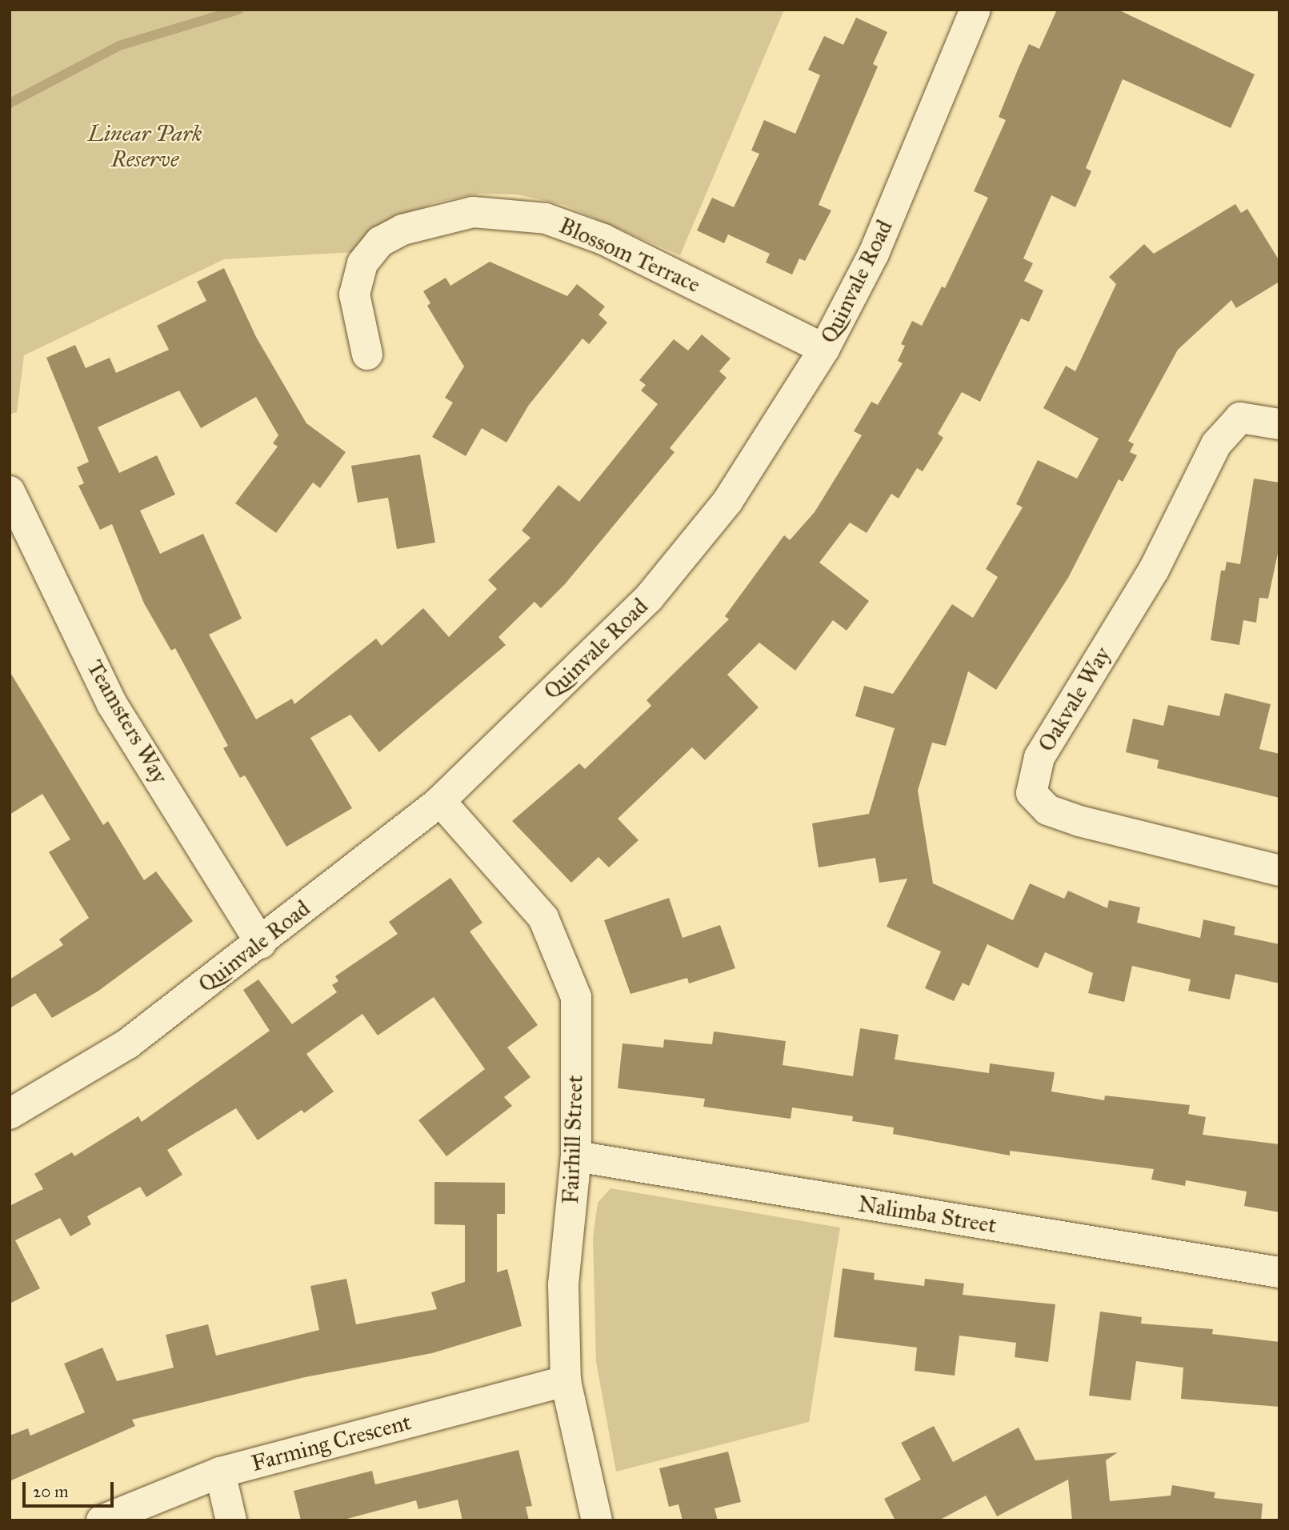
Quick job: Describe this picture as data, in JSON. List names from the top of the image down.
{
  "streets": {
    "street": [
      "Blossom Terrace",
      "Quinvale Road",
      "Oakvale Way",
      "Teamsters Way",
      "Fairhill Street",
      "Nalimba Street",
      "Farming Crescent"
    ]
  },
  "crossings": [
    ["Blossom Terrace", "Quinvale Road"],
    ["Quinvale Road", "Teamsters Way"],
    ["Quinvale Road", "Fairhill Street"],
    ["Fairhill Street", "Nalimba Street"],
    ["Fairhill Street", "Farming Crescent"]
  ],
  "parks": ["Linear Park Reserve"],
  "scale_bar": "20 m"
}
